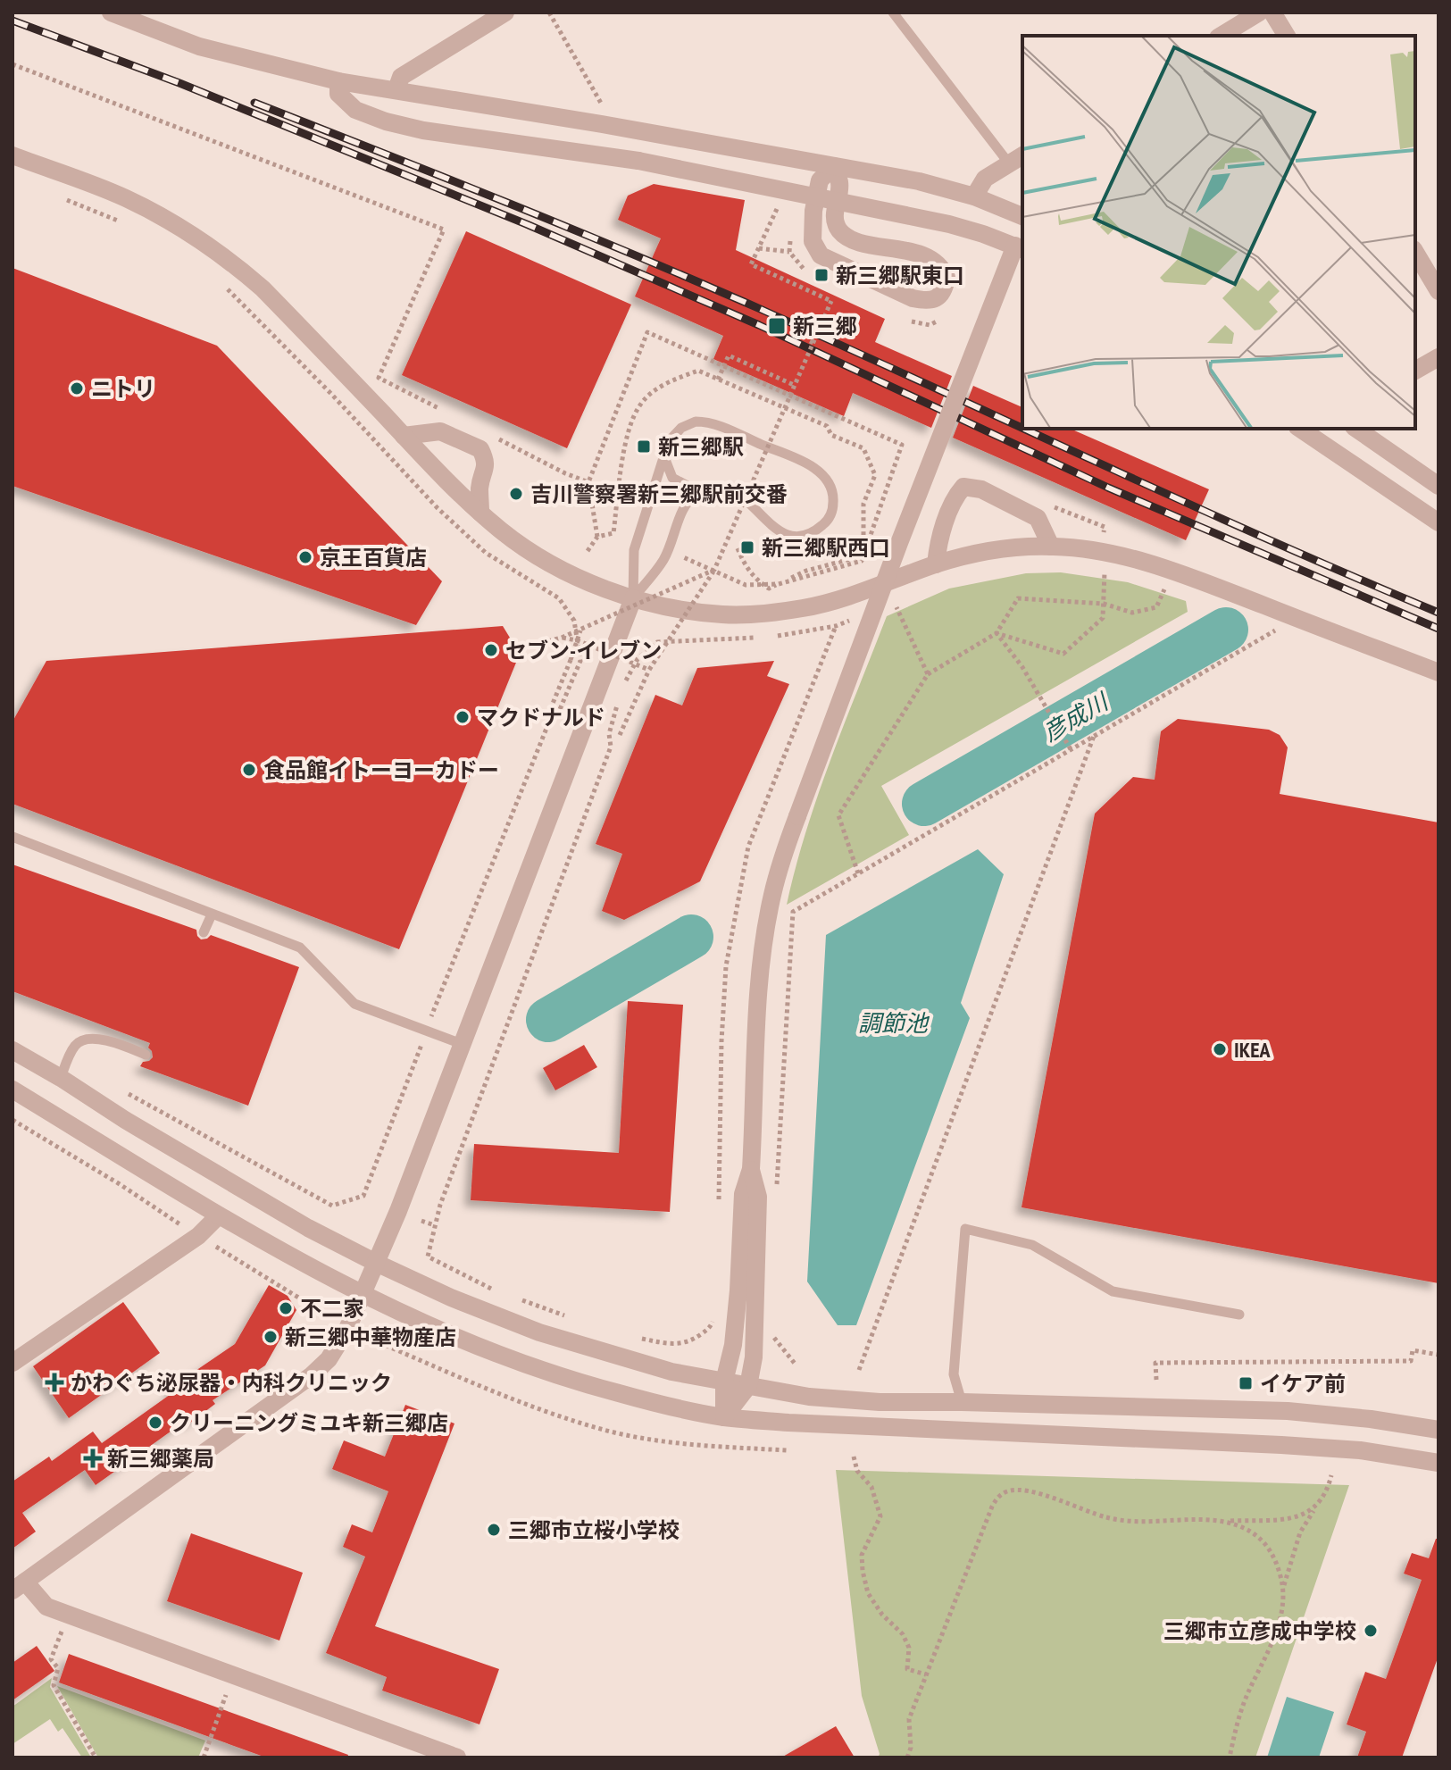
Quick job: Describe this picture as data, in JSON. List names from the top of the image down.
{
  "water": ["彦成川", "調節池"],
  "places": {
    "transit": [
      "新三郷駅東口",
      "新三郷",
      "新三郷駅",
      "新三郷駅西口",
      "イケア前"
    ],
    "other": [
      "ニトリ",
      "吉川警察署新三郷駅前交番",
      "京王百貨店",
      "セブン-イレブン",
      "マクドナルド",
      "食品館イトーヨーカドー",
      "IKEA",
      "不二家",
      "新三郷中華物産店",
      "クリーニングミユキ新三郷店",
      "三郷市立桜小学校",
      "三郷市立彦成中学校"
    ],
    "health": ["かわぐち泌尿器・内科クリニック", "新三郷薬局"]
  }
}
